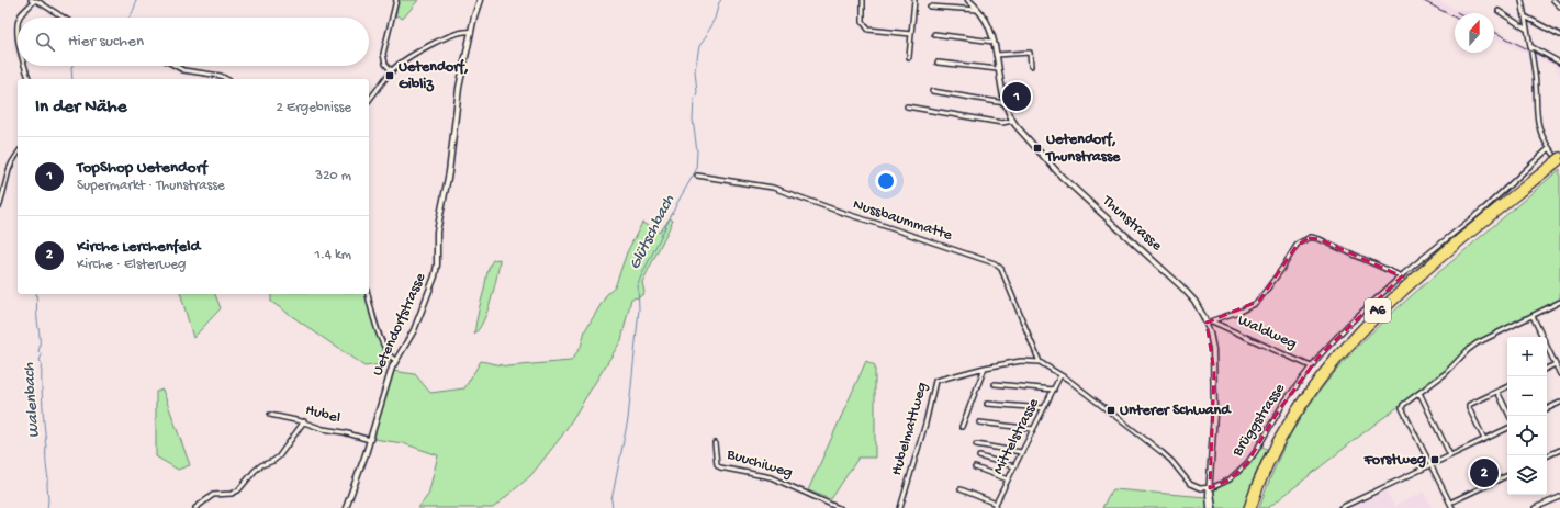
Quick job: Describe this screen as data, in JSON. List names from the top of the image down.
{
  "streets": {
    "highway": ["A6"],
    "main road": ["Thunstrasse", "Uetendorfstrasse"],
    "street": [
      "Nussbaummatte",
      "Waldweg",
      "Hubel",
      "Brüggstrasse",
      "Hubelmattweg",
      "Mittelstrasse",
      "Buuchiweg"
    ]
  },
  "crossings": [
    ["Thunstrasse", "Waldweg"],
    ["Thunstrasse", "Brüggstrasse"],
    ["Uetendorfstrasse", "Hubel"],
    ["Waldweg", "Brüggstrasse"]
  ],
  "water": ["Glütschbach", "Walenbach"],
  "places": {
    "transit": [
      "Uetendorf, Gibliz",
      "Uetendorf, Thunstrasse",
      "Unterer Schwand",
      "Forstweg"
    ]
  },
  "north": "top",
  "page": {
    "search": "Hier suchen",
    "heading": ["In der Nähe", "2 Ergebnisse"],
    "pins": ["1", "2"],
    "list": [
      {
        "mark": "1",
        "name": "TopShop Uetendorf",
        "note": "Supermarkt · Thunstrasse",
        "value": "320 m"
      },
      {
        "mark": "2",
        "name": "Kirche Lerchenfeld",
        "note": "Kirche · Elsterweg",
        "value": "1.4 km"
      }
    ],
    "map_buttons": ["+", "−"]
  }
}
